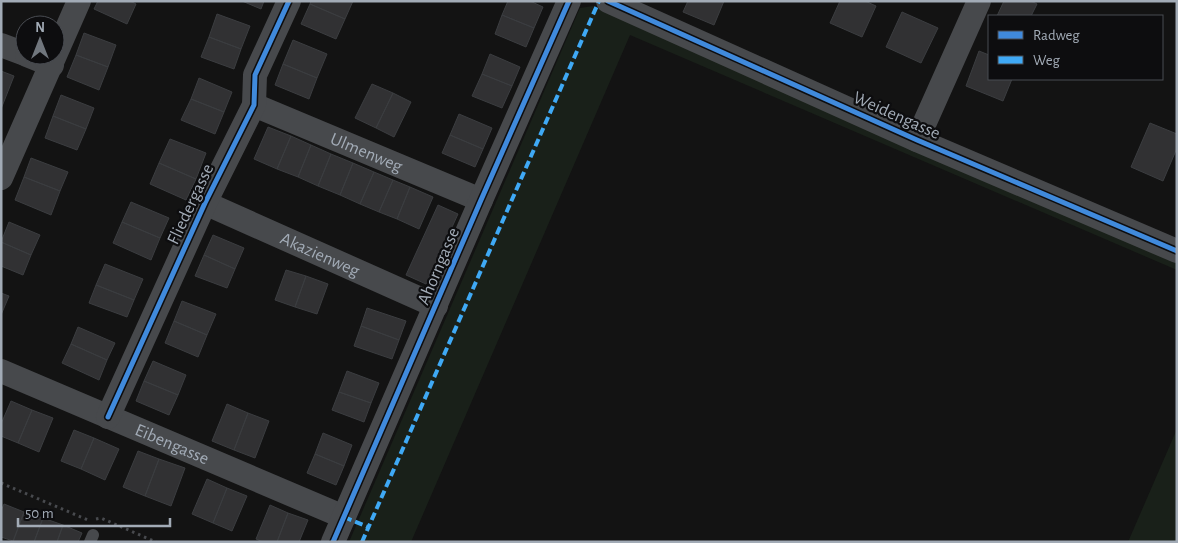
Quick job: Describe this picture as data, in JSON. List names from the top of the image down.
{
  "streets": {
    "street": [
      "Weidengasse",
      "Ulmenweg",
      "Fliedergasse",
      "Akazienweg",
      "Ahorngasse",
      "Eibengasse"
    ]
  },
  "crossings": [
    ["Ulmenweg", "Fliedergasse"],
    ["Ulmenweg", "Ahorngasse"],
    ["Fliedergasse", "Akazienweg"],
    ["Fliedergasse", "Eibengasse"],
    ["Akazienweg", "Ahorngasse"],
    ["Ahorngasse", "Eibengasse"]
  ],
  "legend": ["Radweg", "Weg"],
  "scale_bar": "50 m",
  "north": "top"
}
